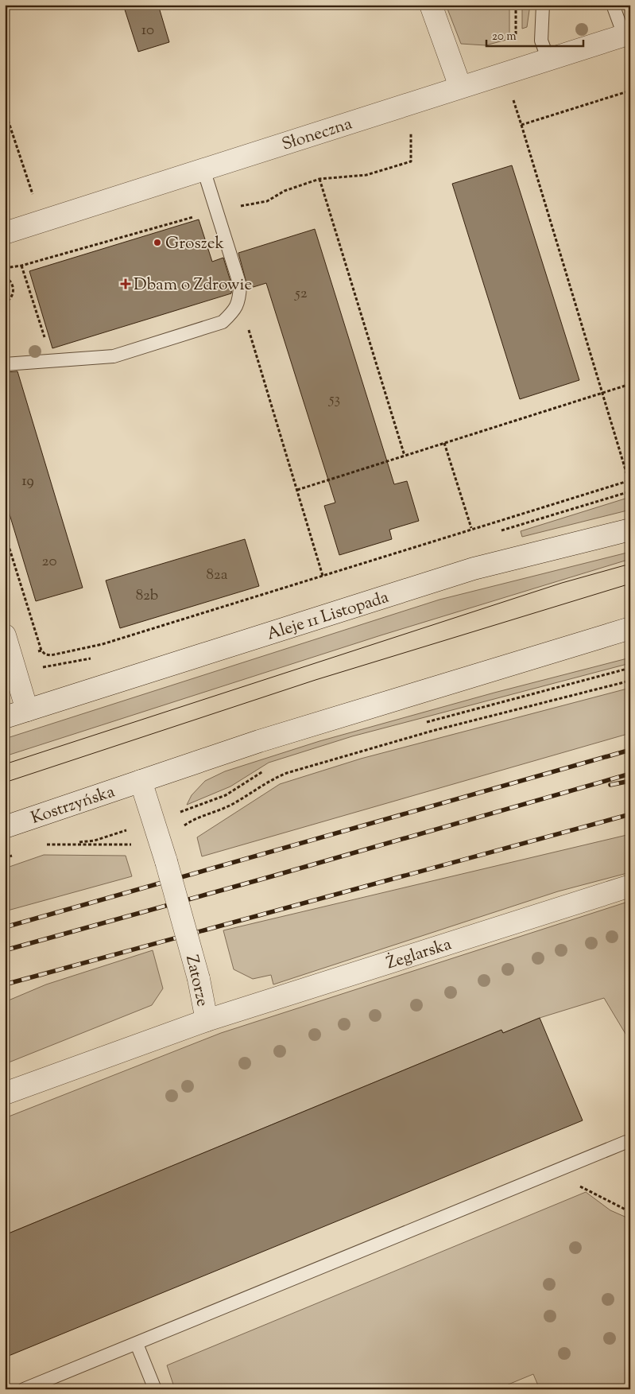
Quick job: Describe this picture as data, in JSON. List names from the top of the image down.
{
  "streets": {
    "street": [
      "Słoneczna",
      "Aleje 11 Listopada",
      "Kostrzyńska",
      "Żeglarska",
      "Zatorze"
    ]
  },
  "crossings": [
    ["Kostrzyńska", "Zatorze"],
    ["Żeglarska", "Zatorze"]
  ],
  "places": {
    "other": ["Groszek"],
    "health": ["Dbam o Zdrowie"]
  },
  "house_numbers": [
    "10",
    "52",
    "53",
    "19",
    "20",
    "82a",
    "82b"
  ],
  "scale_bar": "20 m"
}
